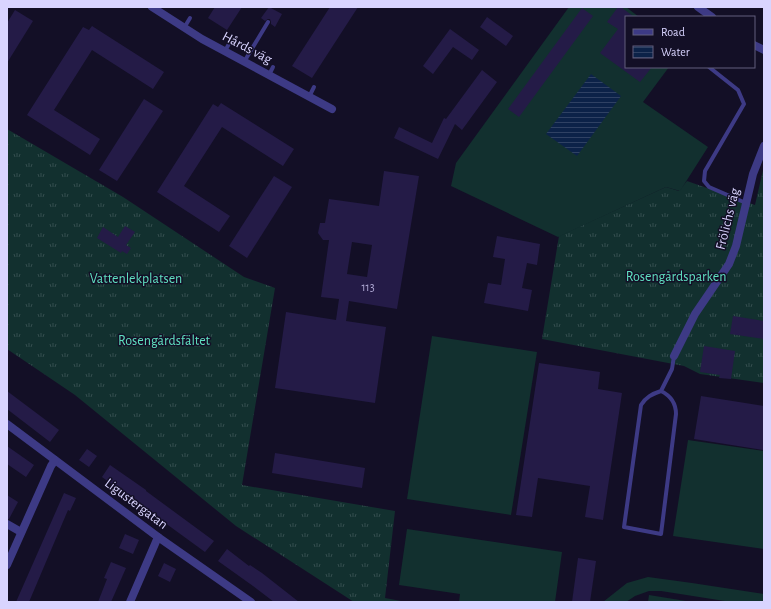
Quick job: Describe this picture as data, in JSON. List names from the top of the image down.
{
  "streets": {
    "street": ["Hårds väg", "Frölichs väg", "Ligustergatan"]
  },
  "parks": ["Rosengårdsparken", "Vattenlekplatsen", "Rosengårdsfältet"],
  "house_numbers": ["113"],
  "legend": ["Road", "Water"]
}
